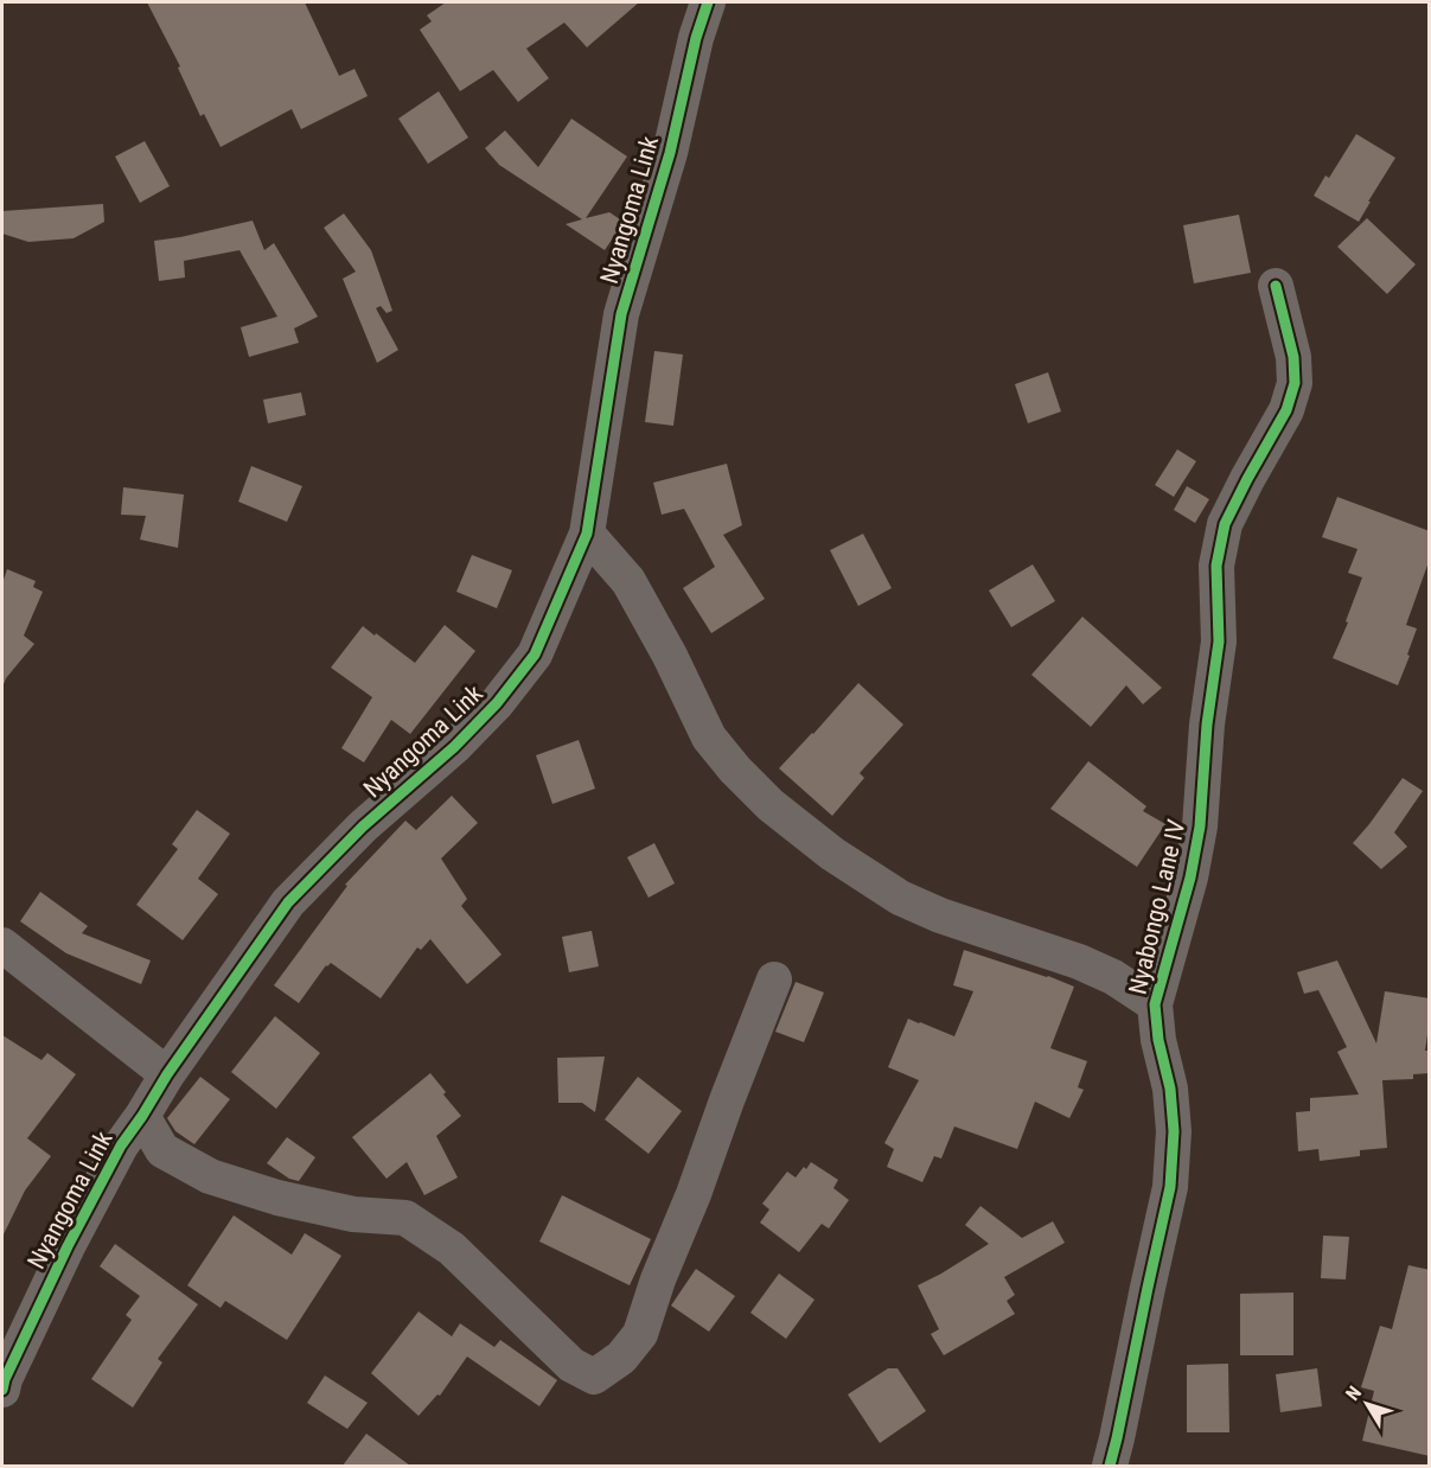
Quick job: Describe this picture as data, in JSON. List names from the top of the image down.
{
  "streets": {
    "street": ["Nyangoma Link", "Nyabongo Lane IV"]
  },
  "north": "top left"
}
